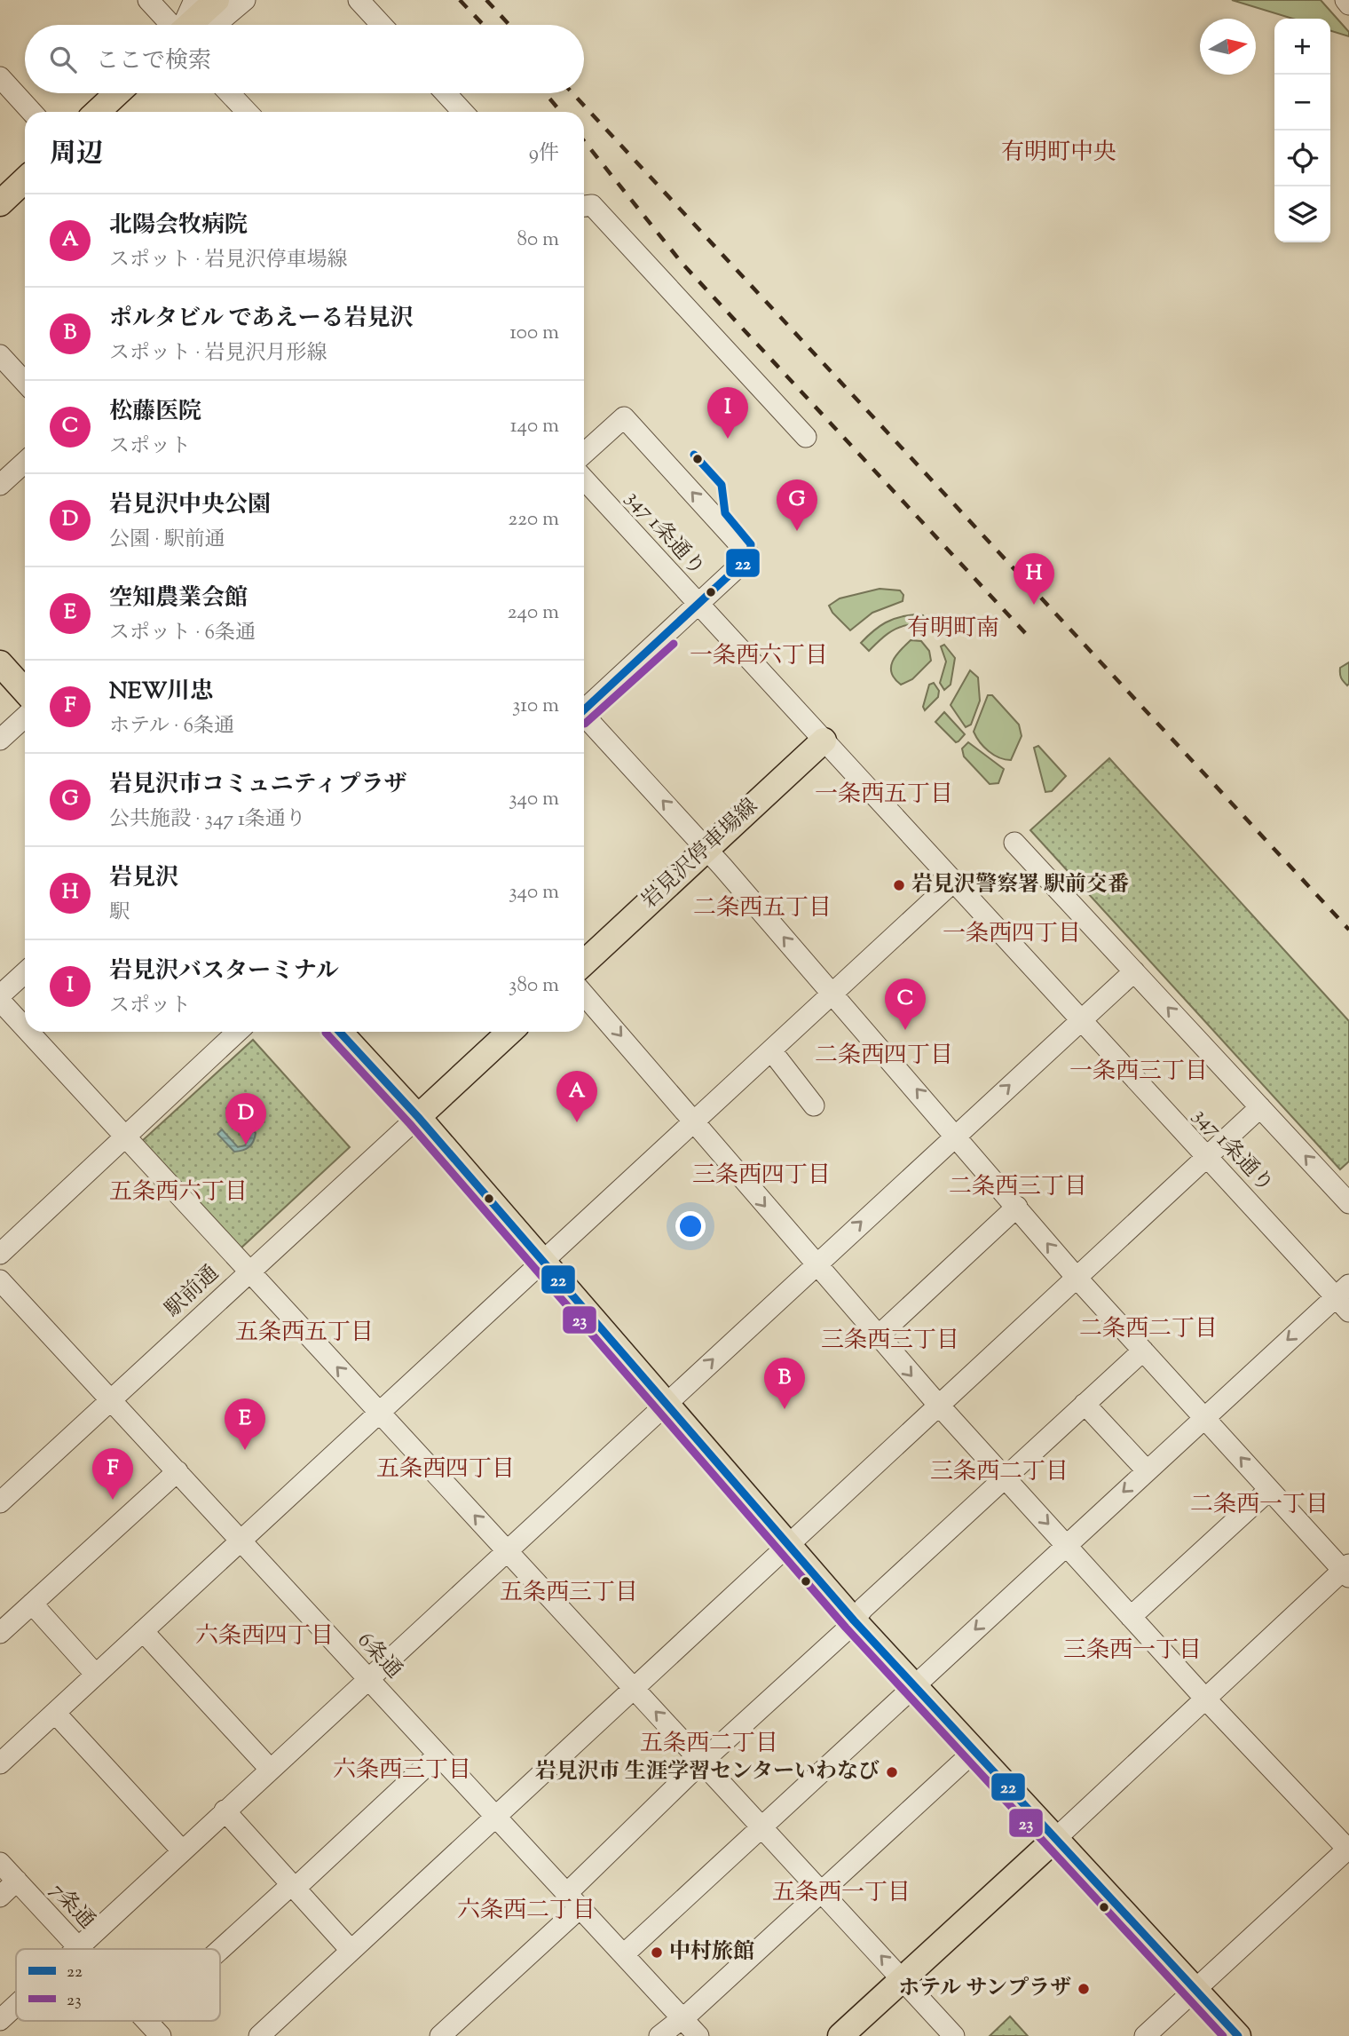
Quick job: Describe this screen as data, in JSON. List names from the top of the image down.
{
  "streets": {
    "main road": ["岩見沢停車場線"],
    "street": [
      "347 1条通り",
      "駅前通",
      "6条通",
      "7条通"
    ]
  },
  "crossings": [
    ["347 1条通り", "岩見沢停車場線"],
    ["駅前通", "6条通"]
  ],
  "districts": [
    "有明町中央",
    "有明町南",
    "一条西六丁目",
    "一条西五丁目",
    "二条西五丁目",
    "一条西四丁目",
    "二条西四丁目",
    "一条西三丁目",
    "三条西四丁目",
    "二条西三丁目",
    "五条西六丁目",
    "二条西二丁目",
    "五条西五丁目",
    "三条西三丁目",
    "五条西四丁目",
    "三条西二丁目",
    "二条西一丁目",
    "五条西三丁目",
    "六条西四丁目",
    "三条西一丁目",
    "五条西二丁目",
    "六条西三丁目",
    "五条西一丁目",
    "六条西二丁目"
  ],
  "places": [
    "岩見沢警察署 駅前交番",
    "岩見沢市 生涯学習センターいわなび",
    "中村旅館",
    "ホテル サンプラザ"
  ],
  "lines": ["transit line 22", "transit line 23"],
  "legend": ["22", "23"],
  "north": "right",
  "page": {
    "map_buttons": ["+", "−"],
    "search": "ここで検索",
    "heading": ["周辺", "9件"],
    "list": [
      {
        "mark": "A",
        "name": "北陽会牧病院",
        "note": "スポット · 岩見沢停車場線",
        "value": "80 m"
      },
      {
        "mark": "B",
        "name": "ポルタビル であえーる岩見沢",
        "note": "スポット · 岩見沢月形線",
        "value": "100 m"
      },
      {
        "mark": "C",
        "name": "松藤医院",
        "note": "スポット",
        "value": "140 m"
      },
      {
        "mark": "D",
        "name": "岩見沢中央公園",
        "note": "公園 · 駅前通",
        "value": "220 m"
      },
      {
        "mark": "E",
        "name": "空知農業会館",
        "note": "スポット · 6条通",
        "value": "240 m"
      },
      {
        "mark": "F",
        "name": "NEW川忠",
        "note": "ホテル · 6条通",
        "value": "310 m"
      },
      {
        "mark": "G",
        "name": "岩見沢市コミュニティプラザ",
        "note": "公共施設 · 347 1条通り",
        "value": "340 m"
      },
      {
        "mark": "H",
        "name": "岩見沢",
        "note": "駅",
        "value": "340 m"
      },
      {
        "mark": "I",
        "name": "岩見沢バスターミナル",
        "note": "スポット",
        "value": "380 m"
      }
    ],
    "pins": [
      "I",
      "G",
      "H",
      "C",
      "A",
      "D",
      "B",
      "E",
      "F"
    ]
  }
}
